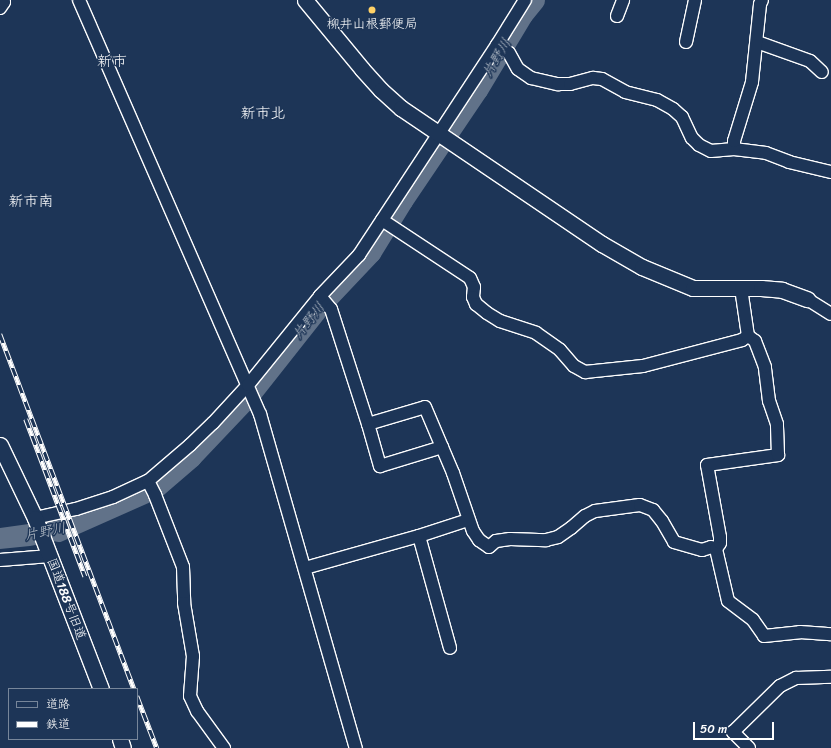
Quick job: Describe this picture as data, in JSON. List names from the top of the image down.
{
  "streets": {
    "street": ["国道188号旧道"]
  },
  "districts": ["新市", "新市北", "新市南"],
  "water": ["片野川"],
  "places": ["柳井山根郵便局"],
  "legend": ["道路", "鉄道"],
  "scale_bar": "50 m"
}
